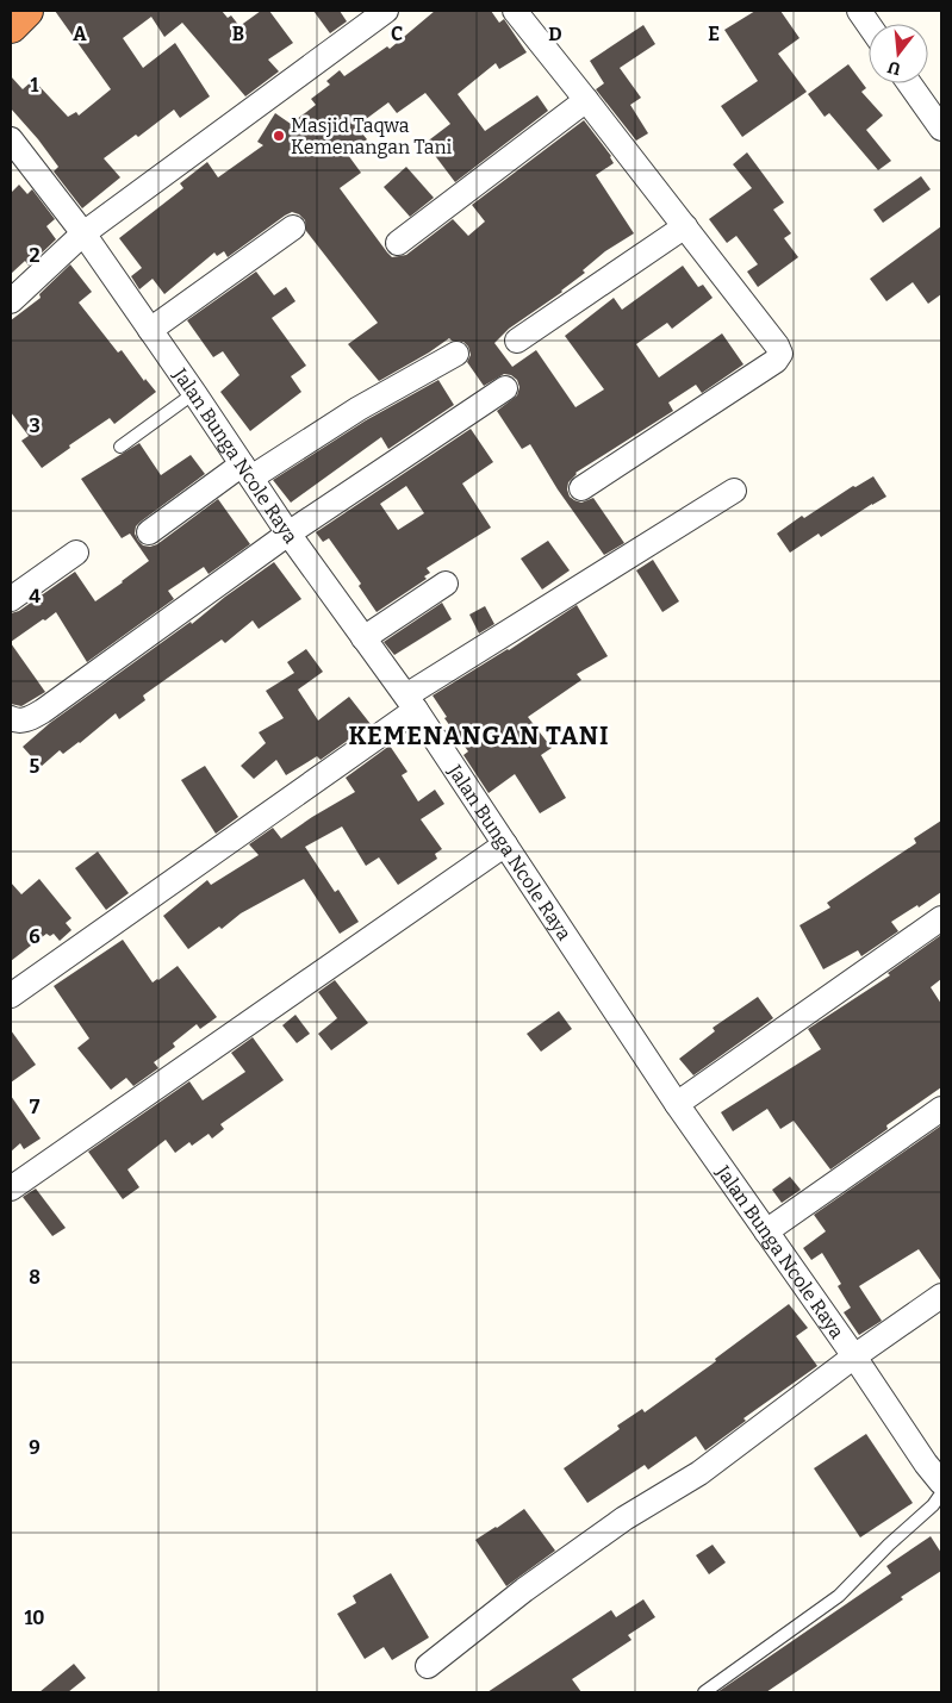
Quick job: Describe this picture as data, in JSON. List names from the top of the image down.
{
  "streets": {
    "street": ["Jalan Bunga Ncole Raya"]
  },
  "districts": ["KEMENANGAN TANI"],
  "places": ["Masjid Taqwa Kemenangan Tani"],
  "north": "bottom",
  "grid": {
    "columns": [
      "A",
      "B",
      "C",
      "D",
      "E"
    ],
    "rows": [
      "1",
      "2",
      "3",
      "4",
      "5",
      "6",
      "7",
      "8",
      "9",
      "10"
    ]
  }
}
